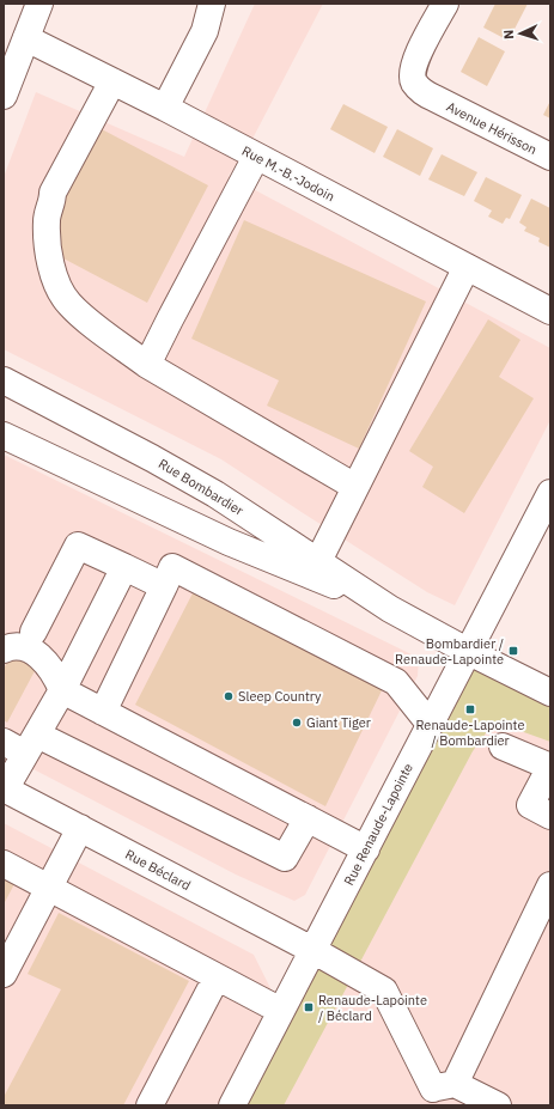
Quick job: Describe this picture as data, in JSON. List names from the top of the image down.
{
  "streets": {
    "street": [
      "Avenue Hérisson",
      "Rue M.-B.-Jodoin",
      "Rue Bombardier",
      "Rue Renaude-Lapointe",
      "Rue Béclard"
    ]
  },
  "crossings": [
    ["Rue Bombardier", "Rue Renaude-Lapointe"],
    ["Rue Renaude-Lapointe", "Rue Béclard"]
  ],
  "places": {
    "transit": ["Bombardier / Renaude-Lapointe", "Renaude-Lapointe / Bombardier", "Renaude-Lapointe / Béclard"],
    "other": ["Sleep Country", "Giant Tiger"]
  },
  "north": "left"
}
